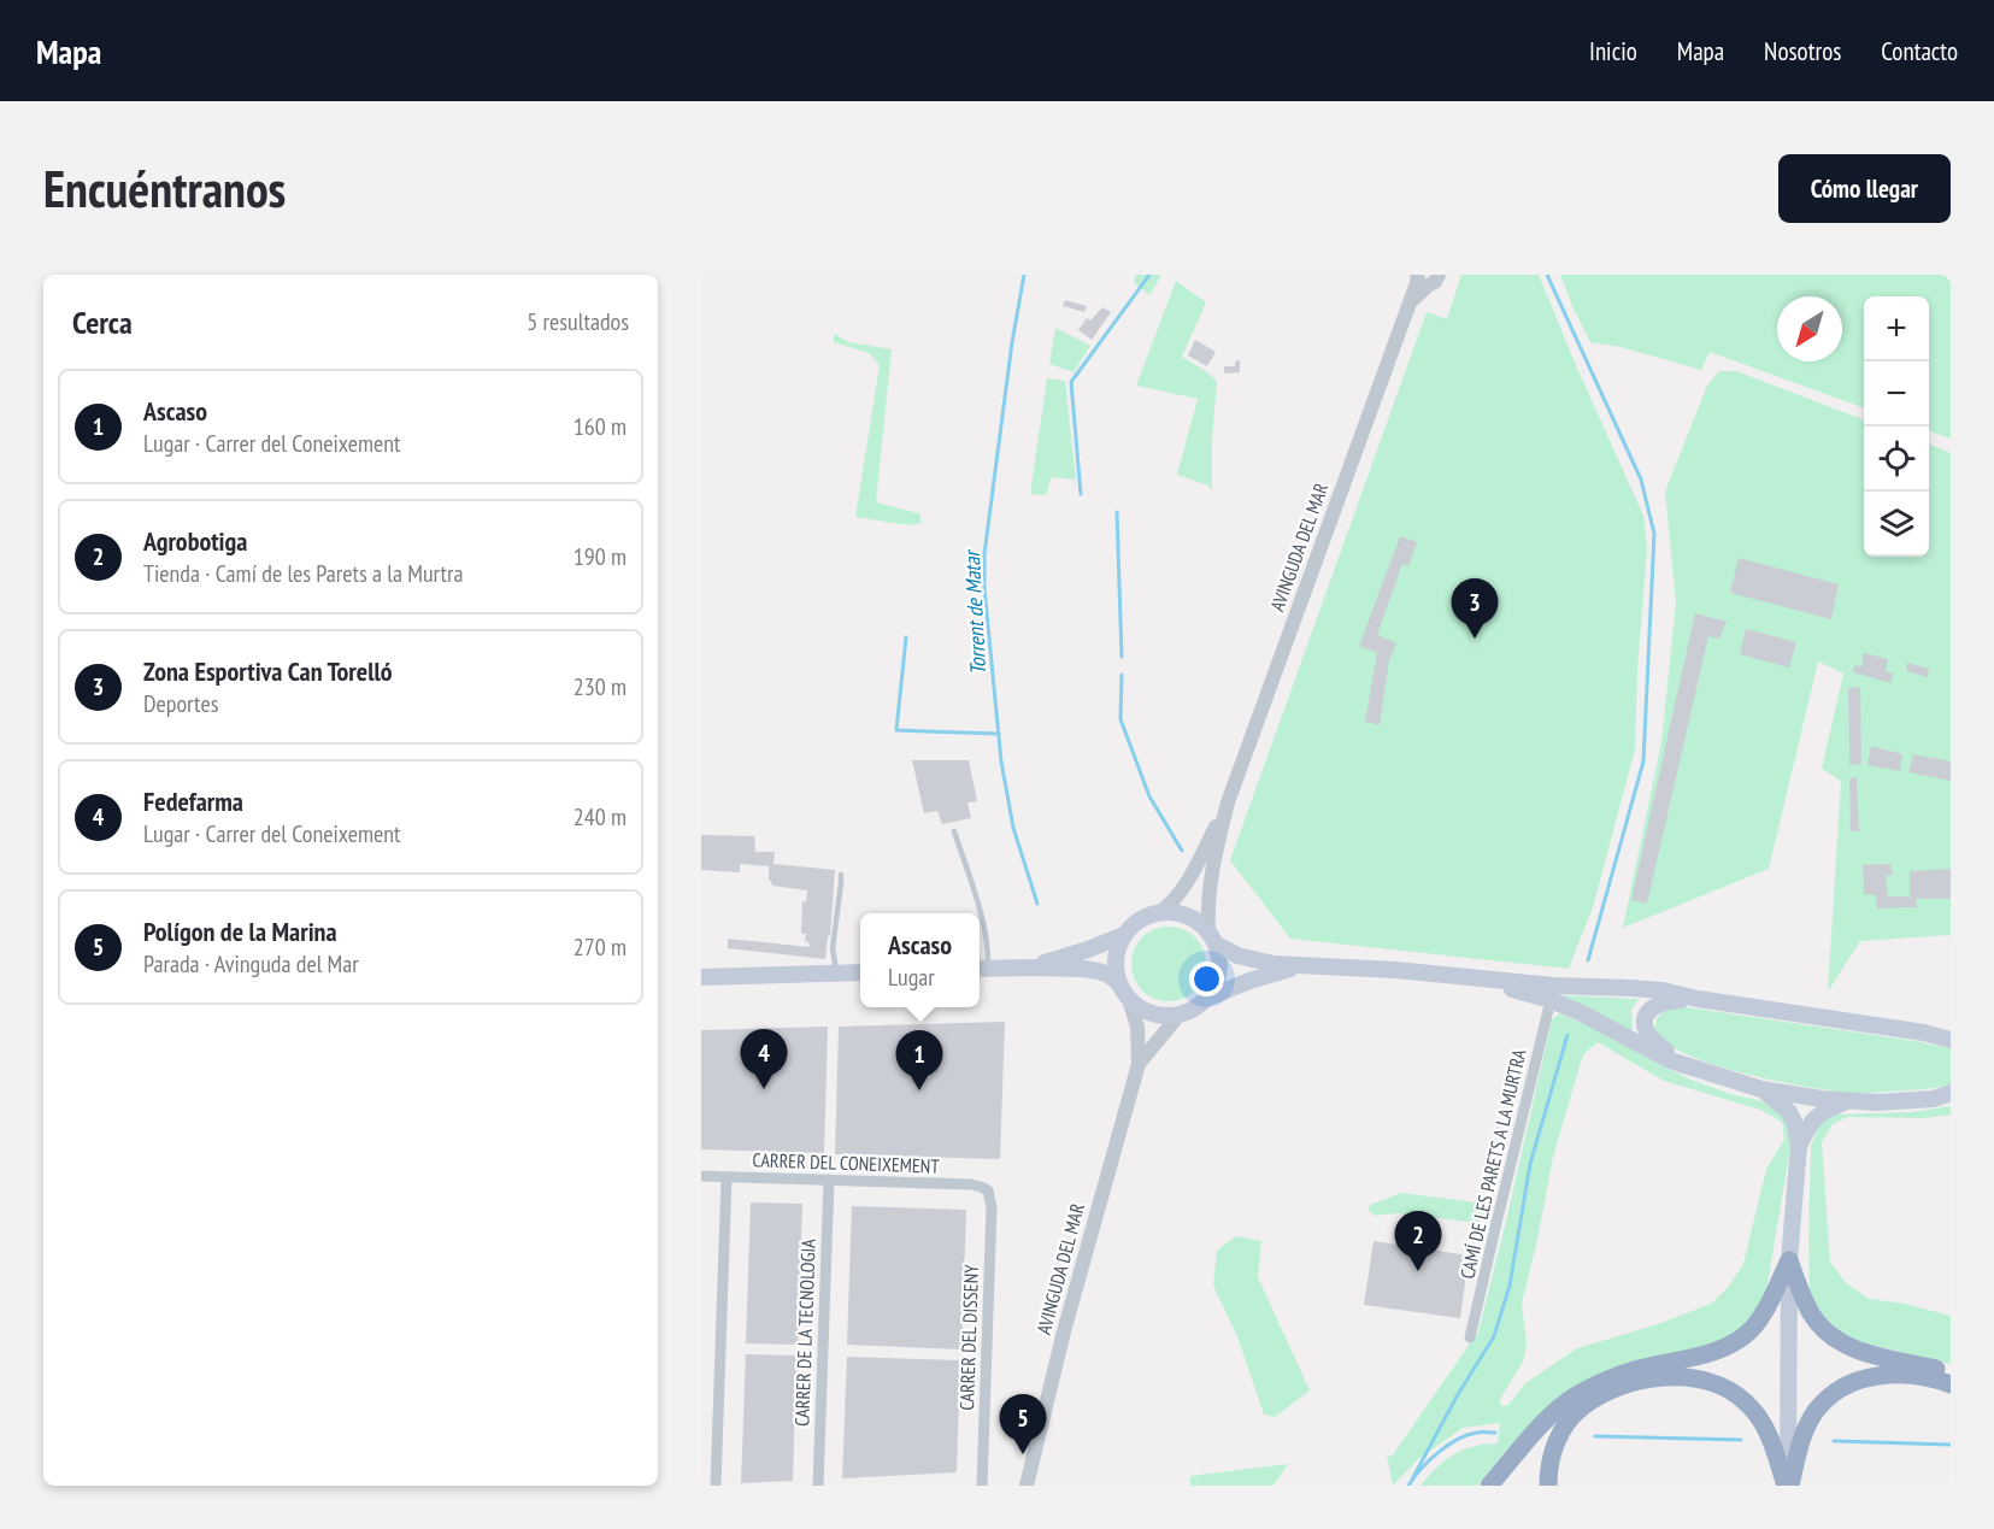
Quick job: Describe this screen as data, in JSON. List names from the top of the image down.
{
  "streets": {
    "street": [
      "AVINGUDA DEL MAR",
      "CARRER DEL CONEIXEMENT",
      "CAMÍ DE LES PARETS A LA MURTRA",
      "CARRER DE LA TECNOLOGIA",
      "CARRER DEL DISSENY"
    ]
  },
  "crossings": [
    ["CARRER DEL CONEIXEMENT", "CARRER DE LA TECNOLOGIA"],
    ["CARRER DEL CONEIXEMENT", "CARRER DEL DISSENY"]
  ],
  "water": ["Torrent de Matar"],
  "north": "bottom left",
  "page": {
    "header": "Mapa",
    "nav": [
      "Inicio",
      "Mapa",
      "Nosotros",
      "Contacto"
    ],
    "buttons": "Cómo llegar",
    "title": "Encuéntranos",
    "heading": ["Cerca", "5 resultados"],
    "map_buttons": ["+", "−"],
    "list": [
      {
        "mark": "1",
        "name": "Ascaso",
        "note": "Lugar · Carrer del Coneixement",
        "value": "160 m"
      },
      {
        "mark": "2",
        "name": "Agrobotiga",
        "note": "Tienda · Camí de les Parets a la Murtra",
        "value": "190 m"
      },
      {
        "mark": "3",
        "name": "Zona Esportiva Can Torelló",
        "note": "Deportes",
        "value": "230 m"
      },
      {
        "mark": "4",
        "name": "Fedefarma",
        "note": "Lugar · Carrer del Coneixement",
        "value": "240 m"
      },
      {
        "mark": "5",
        "name": "Polígon de la Marina",
        "note": "Parada · Avinguda del Mar",
        "value": "270 m"
      }
    ],
    "pins": [
      "3",
      "4",
      "1",
      "2",
      "5"
    ],
    "popup": ["Ascaso", "Lugar"]
  }
}
